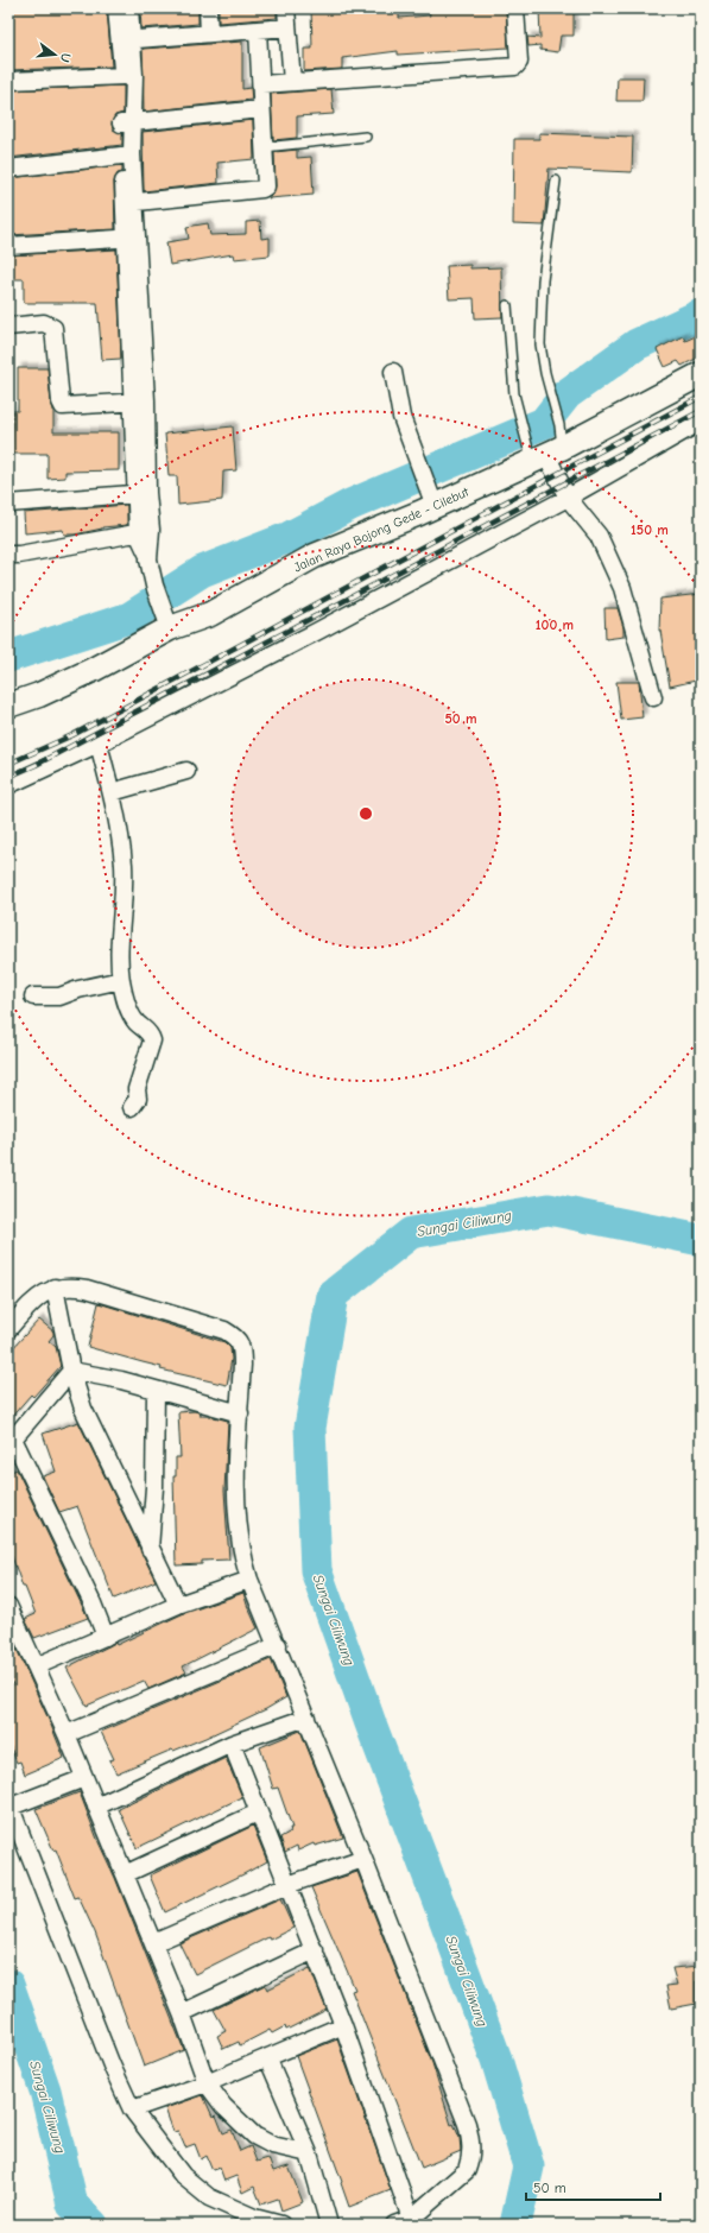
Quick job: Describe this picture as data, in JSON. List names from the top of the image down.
{
  "streets": {
    "main road": ["Jalan Raya Bojong Gede - Cilebut"]
  },
  "water": ["Sungai Ciliwung"],
  "scale_bar": "50 m",
  "north": "right",
  "rings": ["150 m", "100 m", "50 m"]
}
